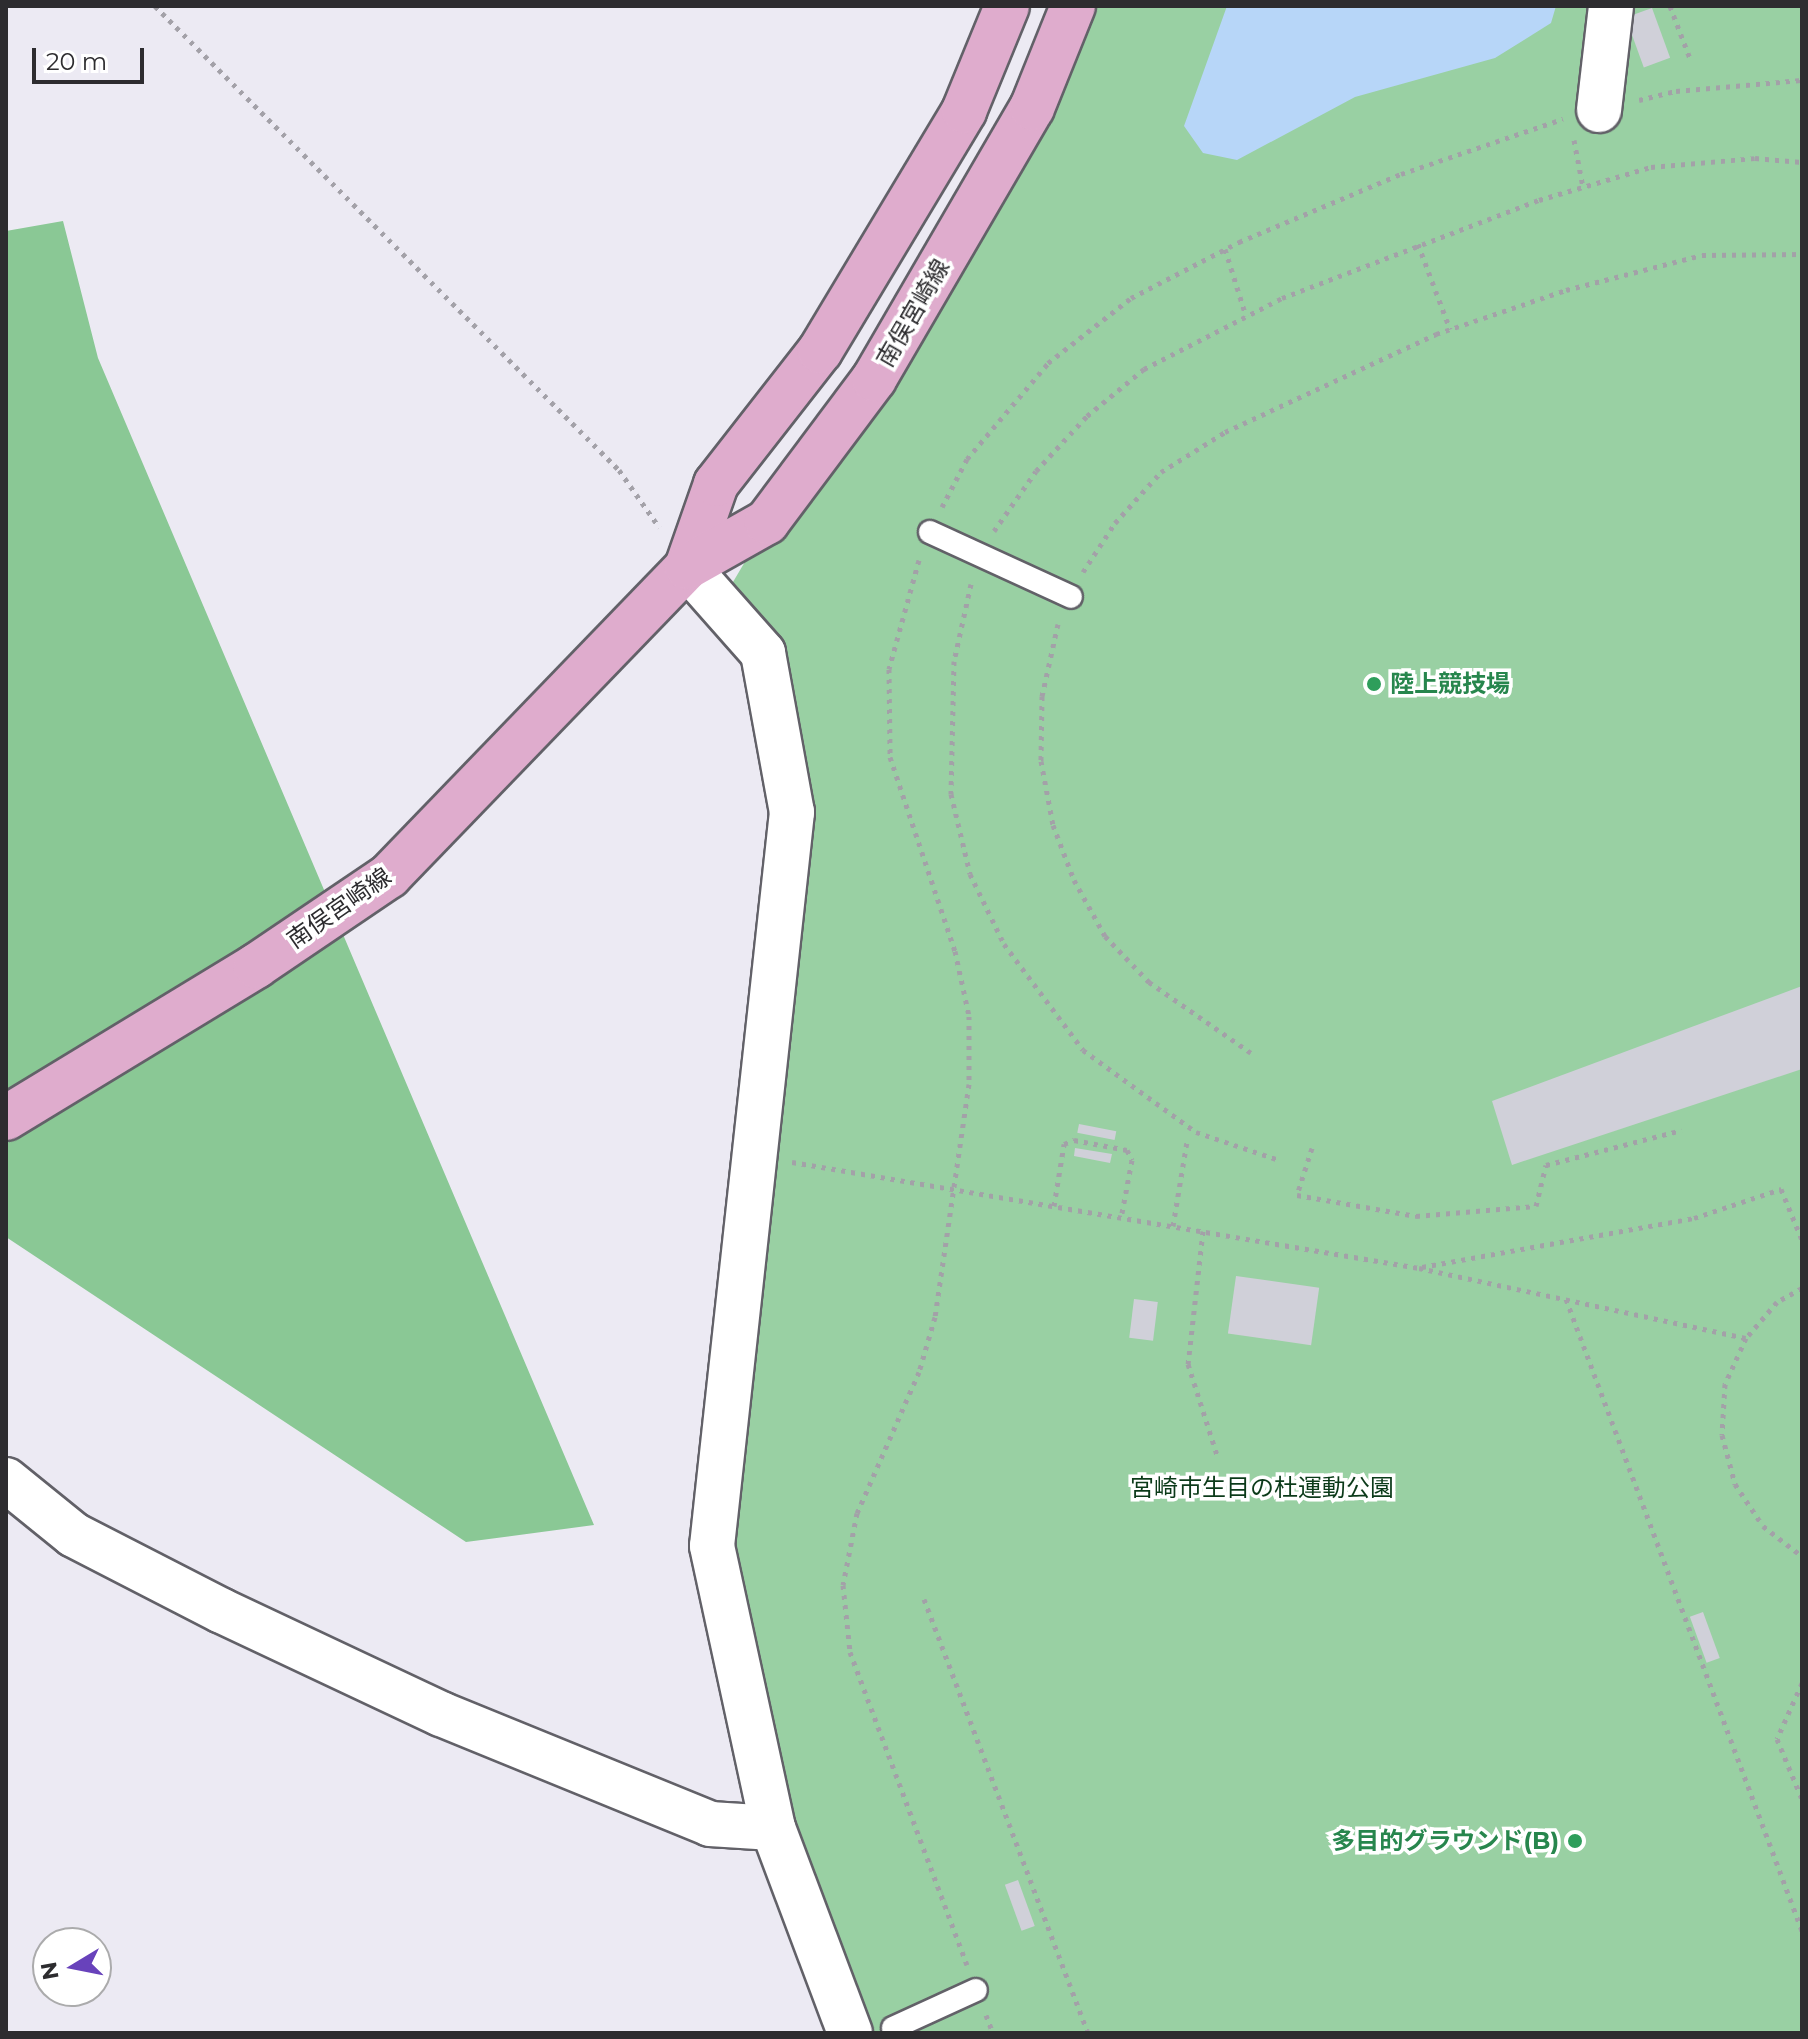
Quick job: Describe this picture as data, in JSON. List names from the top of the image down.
{
  "streets": {
    "main road": ["南俣宮崎線"]
  },
  "parks": ["宮崎市生目の杜運動公園"],
  "places": ["陸上競技場", "多目的グラウンド(B)"],
  "scale_bar": "20 m",
  "north": "left"
}
